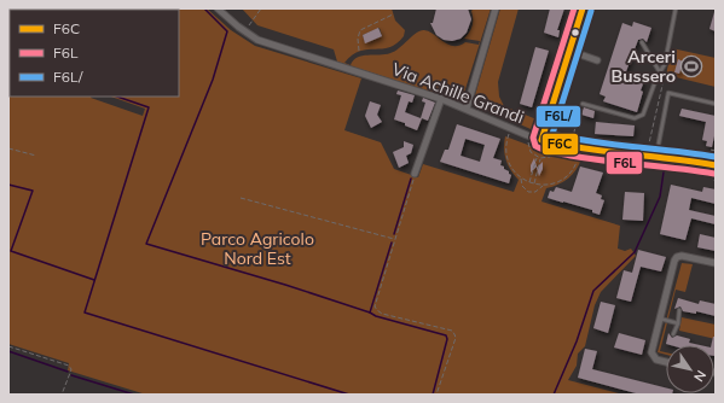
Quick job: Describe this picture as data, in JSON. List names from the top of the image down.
{
  "streets": {
    "street": ["Via Achille Grandi"]
  },
  "parks": ["Parco Agricolo Nord Est"],
  "places": {
    "sports": ["Arceri Bussero"]
  },
  "lines": ["transit line F6C", "transit line F6L", "transit line F6L/"],
  "legend": ["F6C", "F6L", "F6L/"],
  "north": "bottom right"
}
